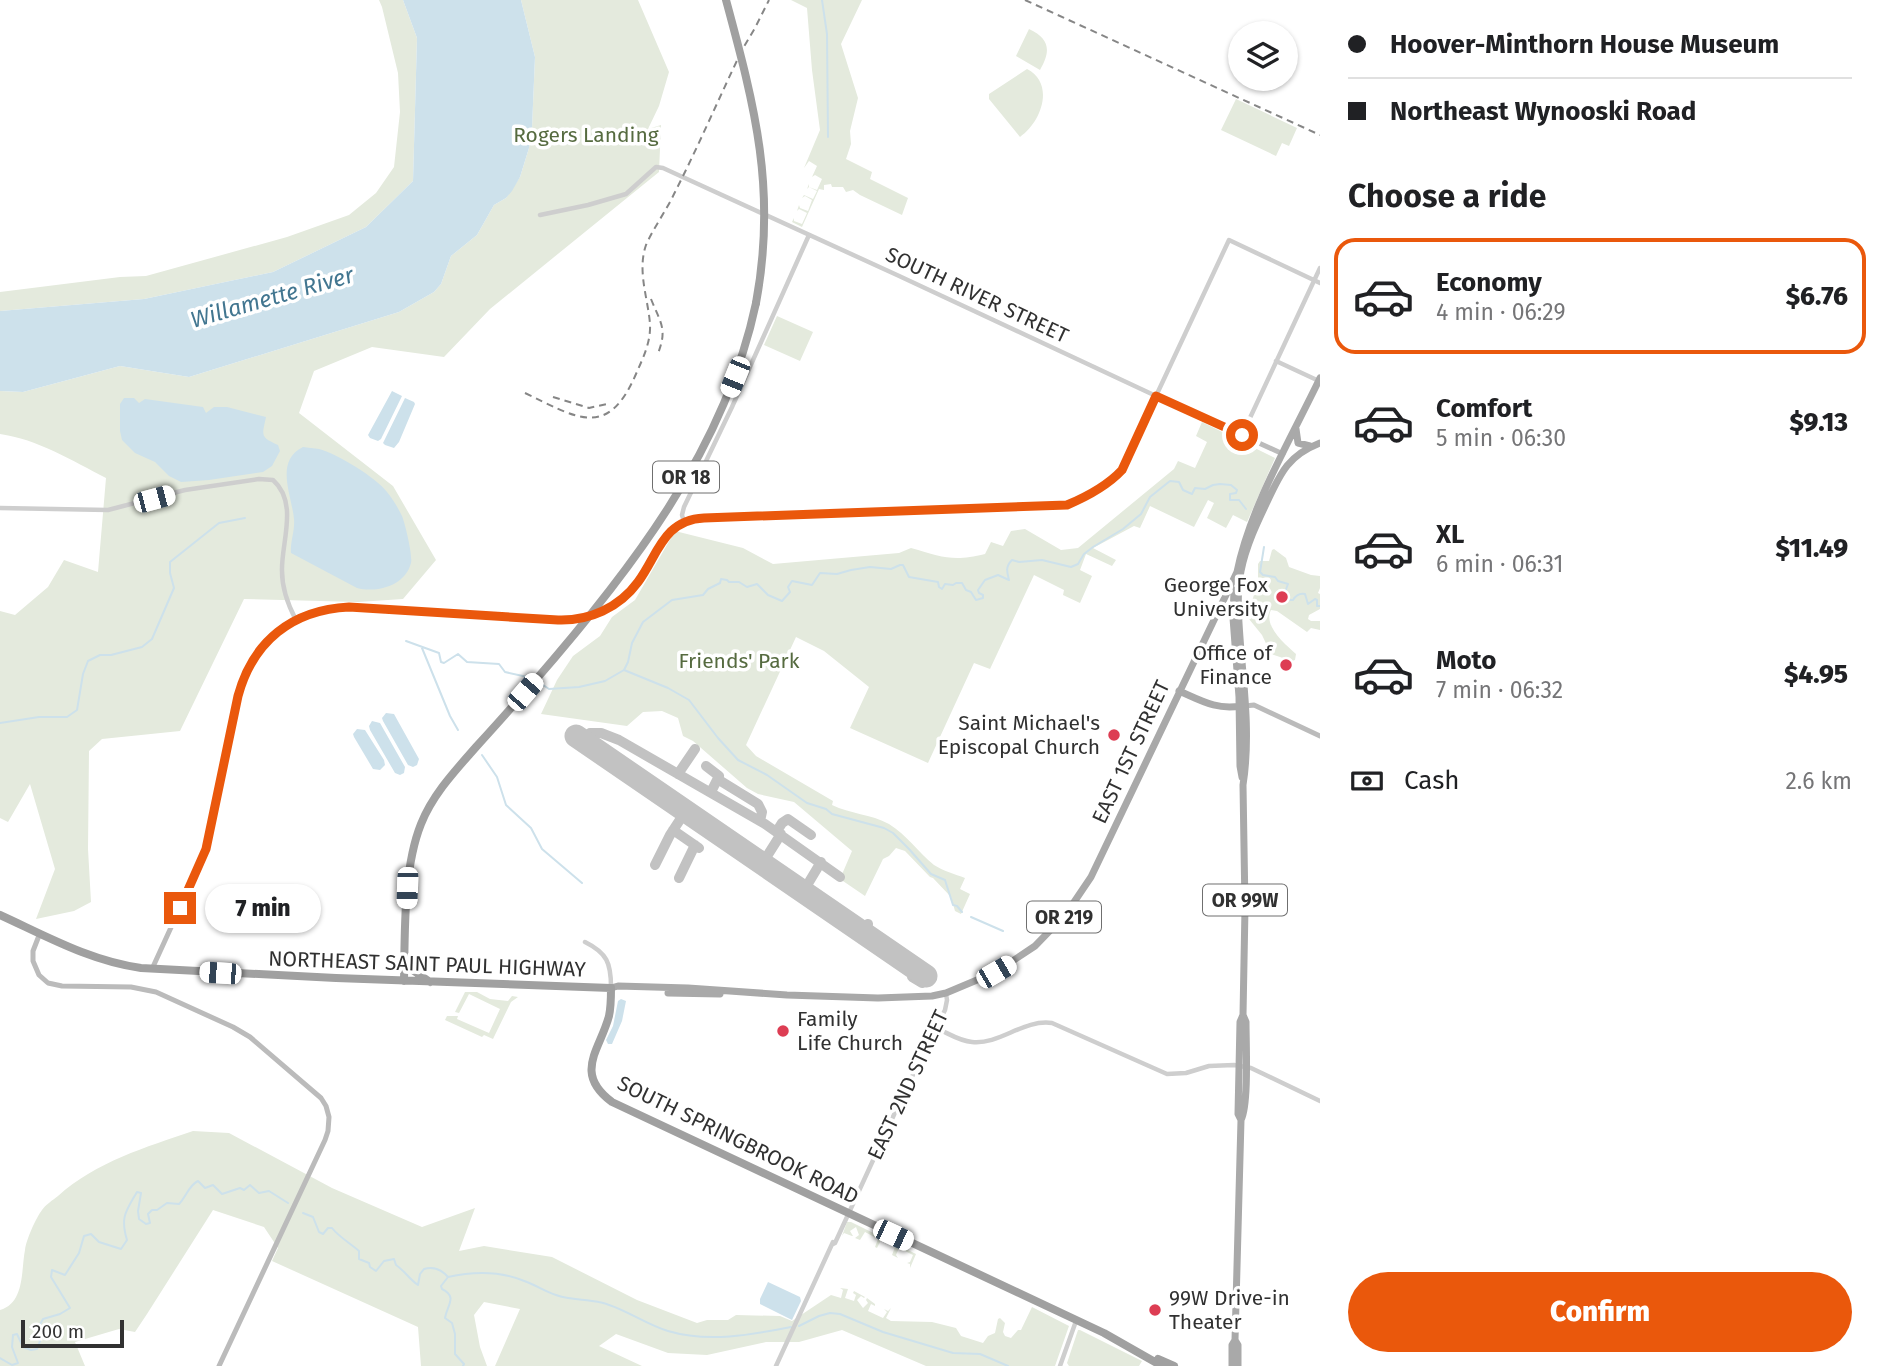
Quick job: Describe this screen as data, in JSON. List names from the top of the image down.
{
  "streets": {
    "highway": [
      "OR 18",
      "OR 219",
      "NORTHEAST SAINT PAUL HIGHWAY",
      "SOUTH SPRINGBROOK ROAD"
    ],
    "main road": ["SOUTH RIVER STREET", "EAST 1ST STREET", "OR 99W"],
    "street": ["EAST 2ND STREET"]
  },
  "crossings": [
    ["SOUTH RIVER STREET", "EAST 1ST STREET"],
    ["OR 18", "NORTHEAST SAINT PAUL HIGHWAY"],
    ["EAST 1ST STREET", "OR 99W"],
    ["EAST 1ST STREET", "NORTHEAST SAINT PAUL HIGHWAY"],
    ["EAST 1ST STREET", "EAST 2ND STREET"],
    ["NORTHEAST SAINT PAUL HIGHWAY", "SOUTH SPRINGBROOK ROAD"],
    ["EAST 2ND STREET", "SOUTH SPRINGBROOK ROAD"]
  ],
  "water": ["Willamette River"],
  "parks": ["Rogers Landing", "Friends' Park"],
  "places": [
    "George Fox University",
    "Office of Finance",
    "Saint Michael's Episcopal Church",
    "Family Life Church",
    "99W Drive-in Theater"
  ],
  "scale_bar": "200 m",
  "page": {
    "banner": ["Hoover-Minthorn House Museum", "Northeast Wynooski Road"],
    "heading": "Choose a ride",
    "list": [
      {
        "name": "Economy",
        "note": "4 min · 06:29",
        "value": "$6.76"
      },
      {
        "name": "Comfort",
        "note": "5 min · 06:30",
        "value": "$9.13"
      },
      {
        "name": "XL",
        "note": "6 min · 06:31",
        "value": "$11.49"
      },
      {
        "name": "Moto",
        "note": "7 min · 06:32",
        "value": "$4.95"
      }
    ],
    "pay": ["Cash", "2.6 km"],
    "bubble": "7 min",
    "buttons": "Confirm",
    "scale": "200 m"
  }
}
